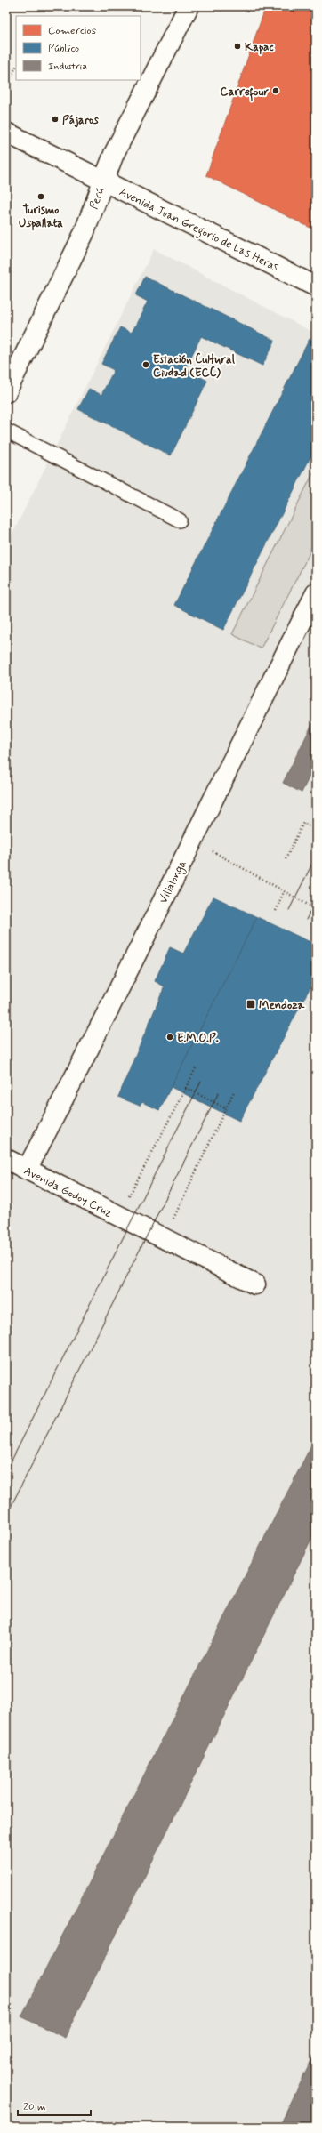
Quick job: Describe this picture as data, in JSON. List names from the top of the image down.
{
  "streets": {
    "street": [
      "Perú",
      "Avenida Juan Gregorio de Las Heras",
      "Villalonga",
      "Avenida Godoy Cruz"
    ]
  },
  "crossings": [
    ["Perú", "Avenida Juan Gregorio de Las Heras"],
    ["Villalonga", "Avenida Godoy Cruz"]
  ],
  "places": {
    "other": [
      "Kapac",
      "Carrefour",
      "Pájaros",
      "Turismo Uspallata",
      "Estación Cultural Ciudad (ECC)",
      "E.M.O.P."
    ],
    "transit": ["Mendoza"]
  },
  "legend": ["Comercios", "Público", "Industria"],
  "scale_bar": "20 m"
}
